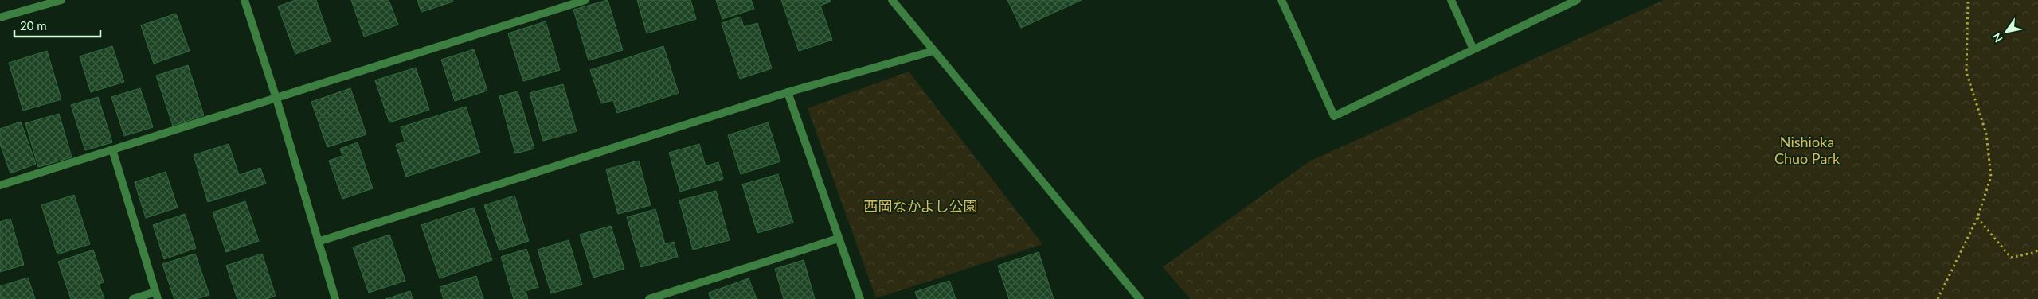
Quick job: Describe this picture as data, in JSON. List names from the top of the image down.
{
  "parks": ["Nishioka Chuo Park", "西岡なかよし公園"],
  "scale_bar": "20 m",
  "north": "bottom left"
}
